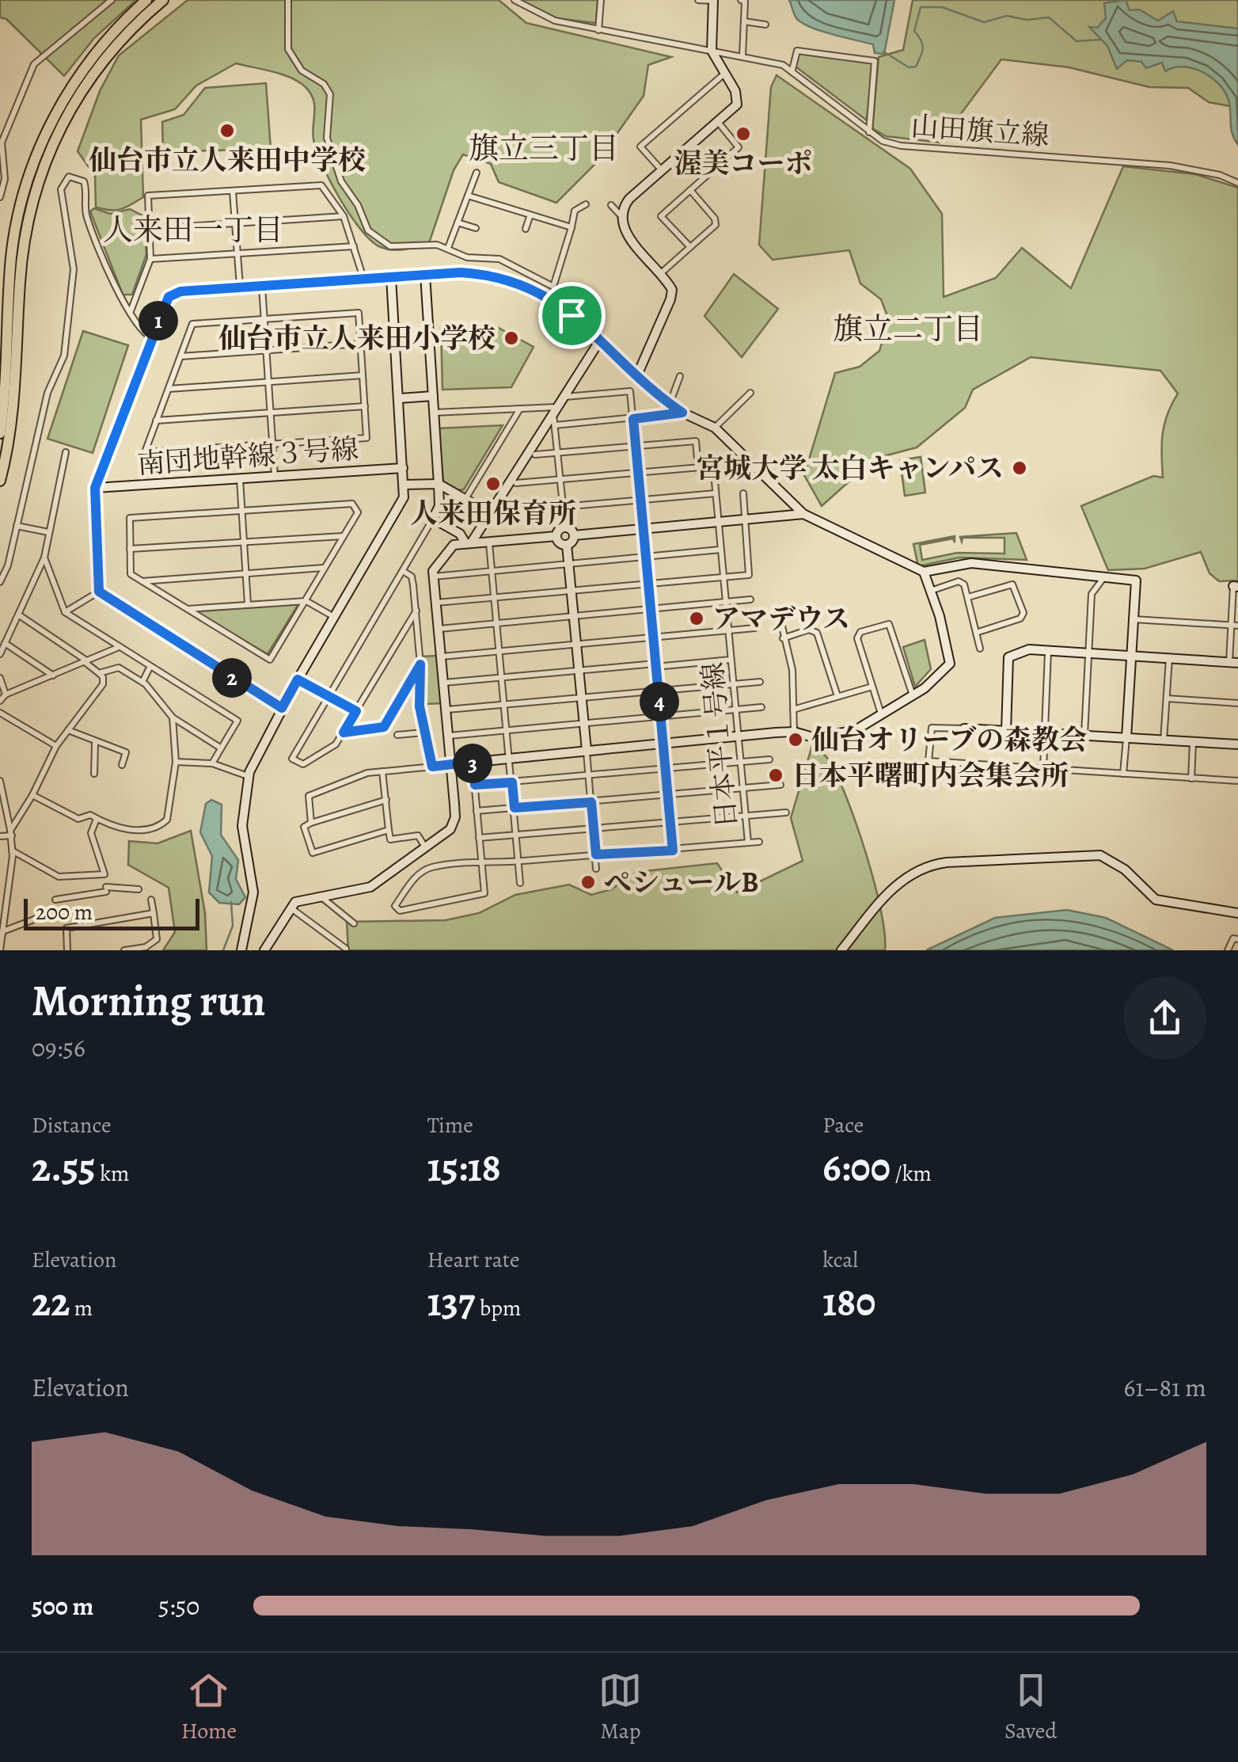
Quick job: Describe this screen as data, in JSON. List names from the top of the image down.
{
  "streets": {
    "street": ["山田旗立線", "南団地幹線３号線", "日本平１号線"]
  },
  "districts": ["旗立三丁目", "人来田一丁目", "旗立二丁目"],
  "places": [
    "仙台市立人来田中学校",
    "渥美コーポ",
    "仙台市立人来田小学校",
    "宮城大学 太白キャンパス",
    "人来田保育所",
    "アマデウス",
    "仙台オリーブの森教会",
    "日本平曙町内会集会所",
    "ぺシュールB"
  ],
  "scale_bar": "200 m",
  "page": {
    "pins": [
      "1",
      "2",
      "4",
      "3"
    ],
    "scale": "200 m",
    "heading": ["Morning run", "09:56"],
    "stats": [
      ["Distance", "2.55 km"],
      ["Time", "15:18"],
      ["Pace", "6:00 /km"],
      ["Elevation", "22 m"],
      ["Heart rate", "137 bpm"],
      ["kcal", "180"]
    ],
    "chart": ["Elevation", "61–81 m"],
    "list": [
      {
        "name": "500 m",
        "note": "5:50"
      }
    ],
    "tabs": ["Home", "Map", "Saved"]
  }
}
